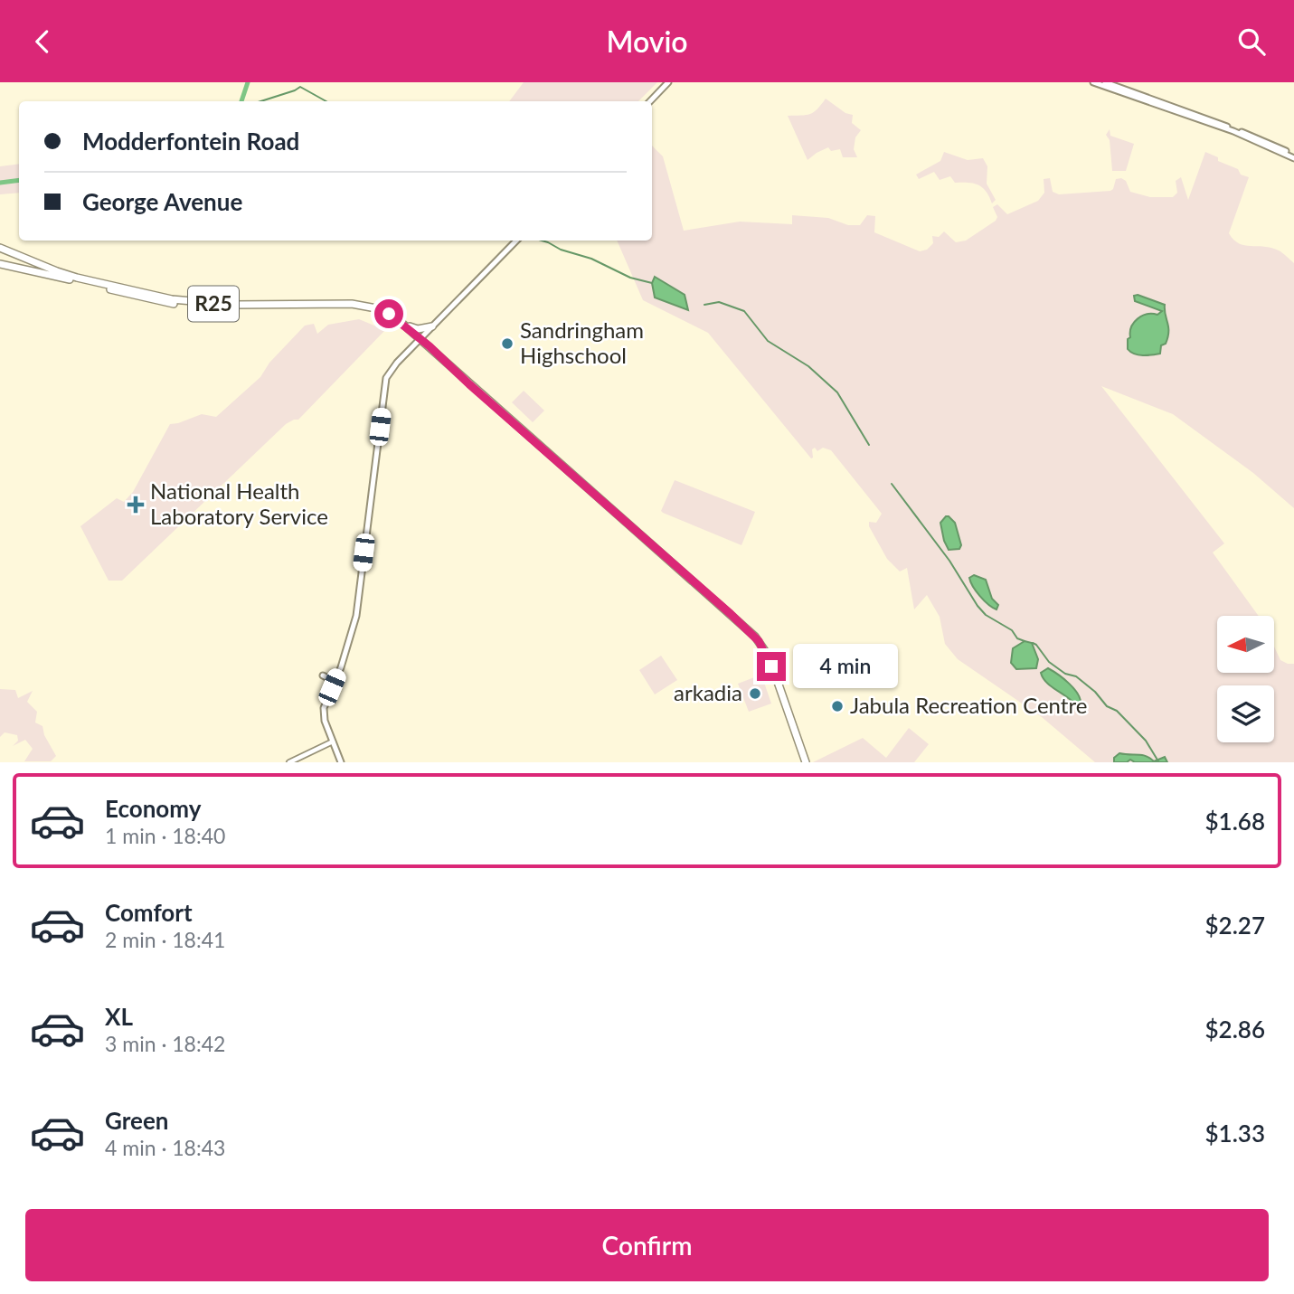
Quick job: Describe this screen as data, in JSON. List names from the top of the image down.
{
  "streets": {
    "main road": ["R25"]
  },
  "places": {
    "other": ["Sandringham Highschool", "arkadia", "Jabula Recreation Centre"],
    "health": ["National Health Laboratory Service"]
  },
  "north": "left",
  "page": {
    "header": "Movio",
    "banner": ["Modderfontein Road", "George Avenue"],
    "bubble": "4 min",
    "list": [
      {
        "name": "Economy",
        "note": "1 min · 18:40",
        "value": "$1.68"
      },
      {
        "name": "Comfort",
        "note": "2 min · 18:41",
        "value": "$2.27"
      },
      {
        "name": "XL",
        "note": "3 min · 18:42",
        "value": "$2.86"
      },
      {
        "name": "Green",
        "note": "4 min · 18:43",
        "value": "$1.33"
      }
    ],
    "buttons": "Confirm"
  }
}
